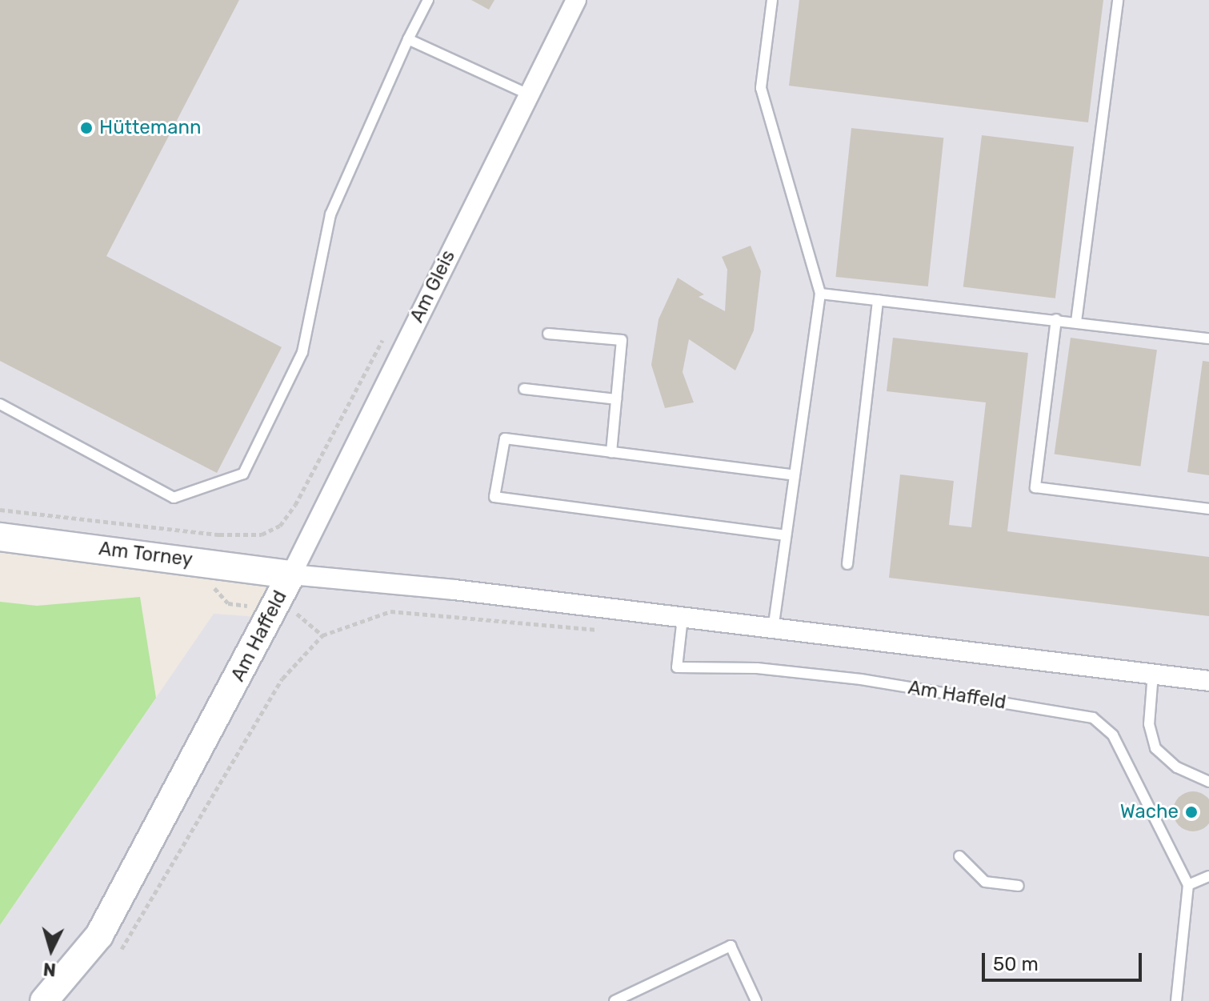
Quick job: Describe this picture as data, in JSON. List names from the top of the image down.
{
  "streets": {
    "street": ["Am Gleis", "Am Torney", "Am Haffeld"]
  },
  "crossings": [
    ["Am Gleis", "Am Torney"],
    ["Am Gleis", "Am Haffeld"],
    ["Am Torney", "Am Haffeld"]
  ],
  "places": ["Hüttemann", "Wache"],
  "scale_bar": "50 m",
  "north": "bottom"
}
